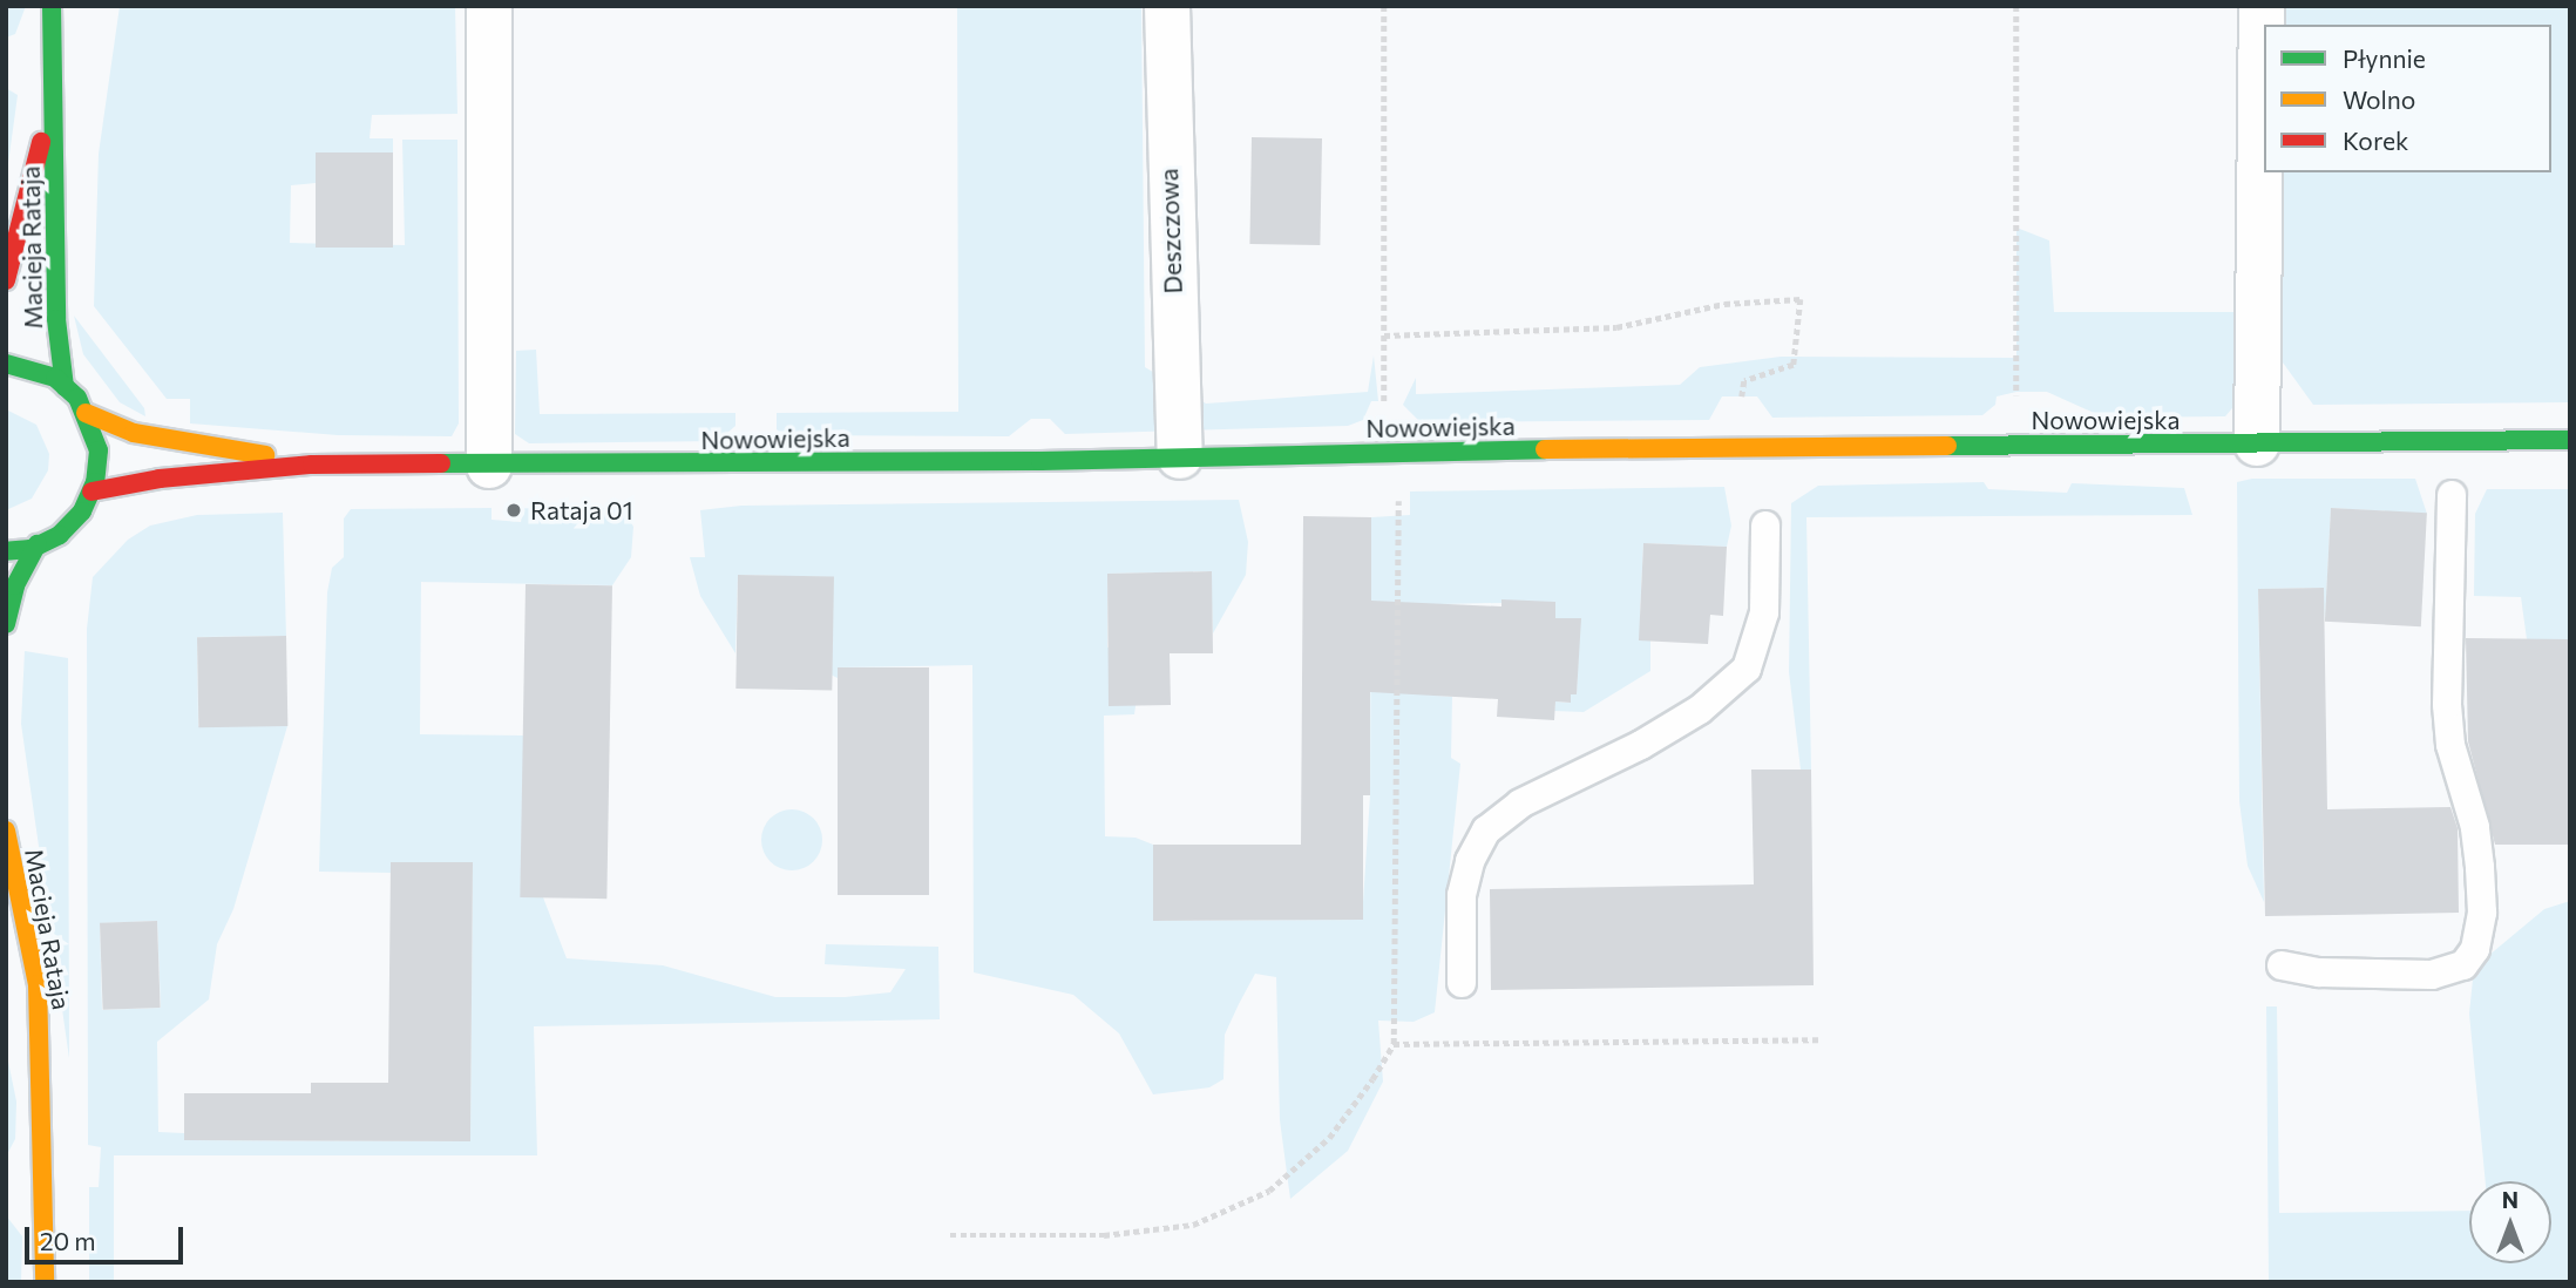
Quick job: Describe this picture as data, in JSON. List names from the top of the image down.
{
  "streets": {
    "street": ["Deszczowa", "Macieja Rataja", "Nowowiejska"]
  },
  "crossings": [
    ["Deszczowa", "Nowowiejska"]
  ],
  "places": ["Rataja 01"],
  "legend": ["Płynnie", "Wolno", "Korek"],
  "scale_bar": "20 m",
  "north": "top"
}
